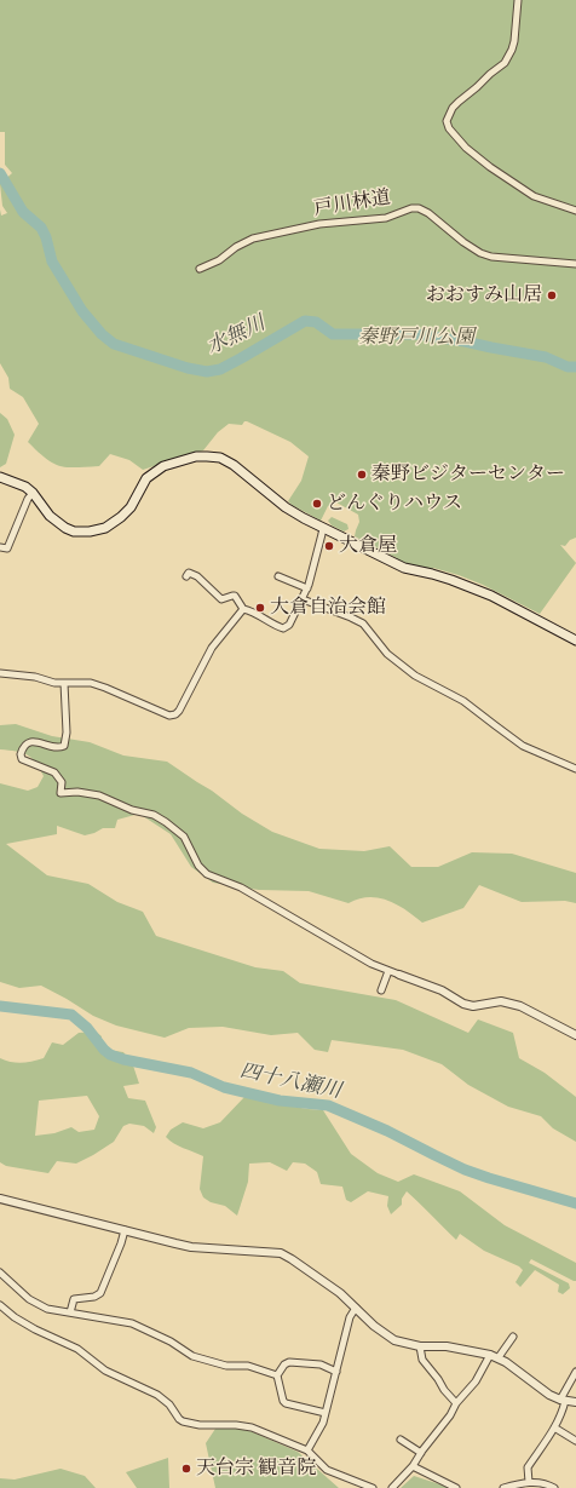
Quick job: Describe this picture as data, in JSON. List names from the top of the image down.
{
  "streets": {
    "street": ["戸川林道"]
  },
  "water": ["水無川", "四十八瀬川"],
  "parks": ["秦野戸川公園"],
  "places": [
    "おおすみ山居",
    "秦野ビジターセンター",
    "どんぐりハウス",
    "大倉屋",
    "大倉自治会館",
    "天台宗 観音院"
  ]
}
